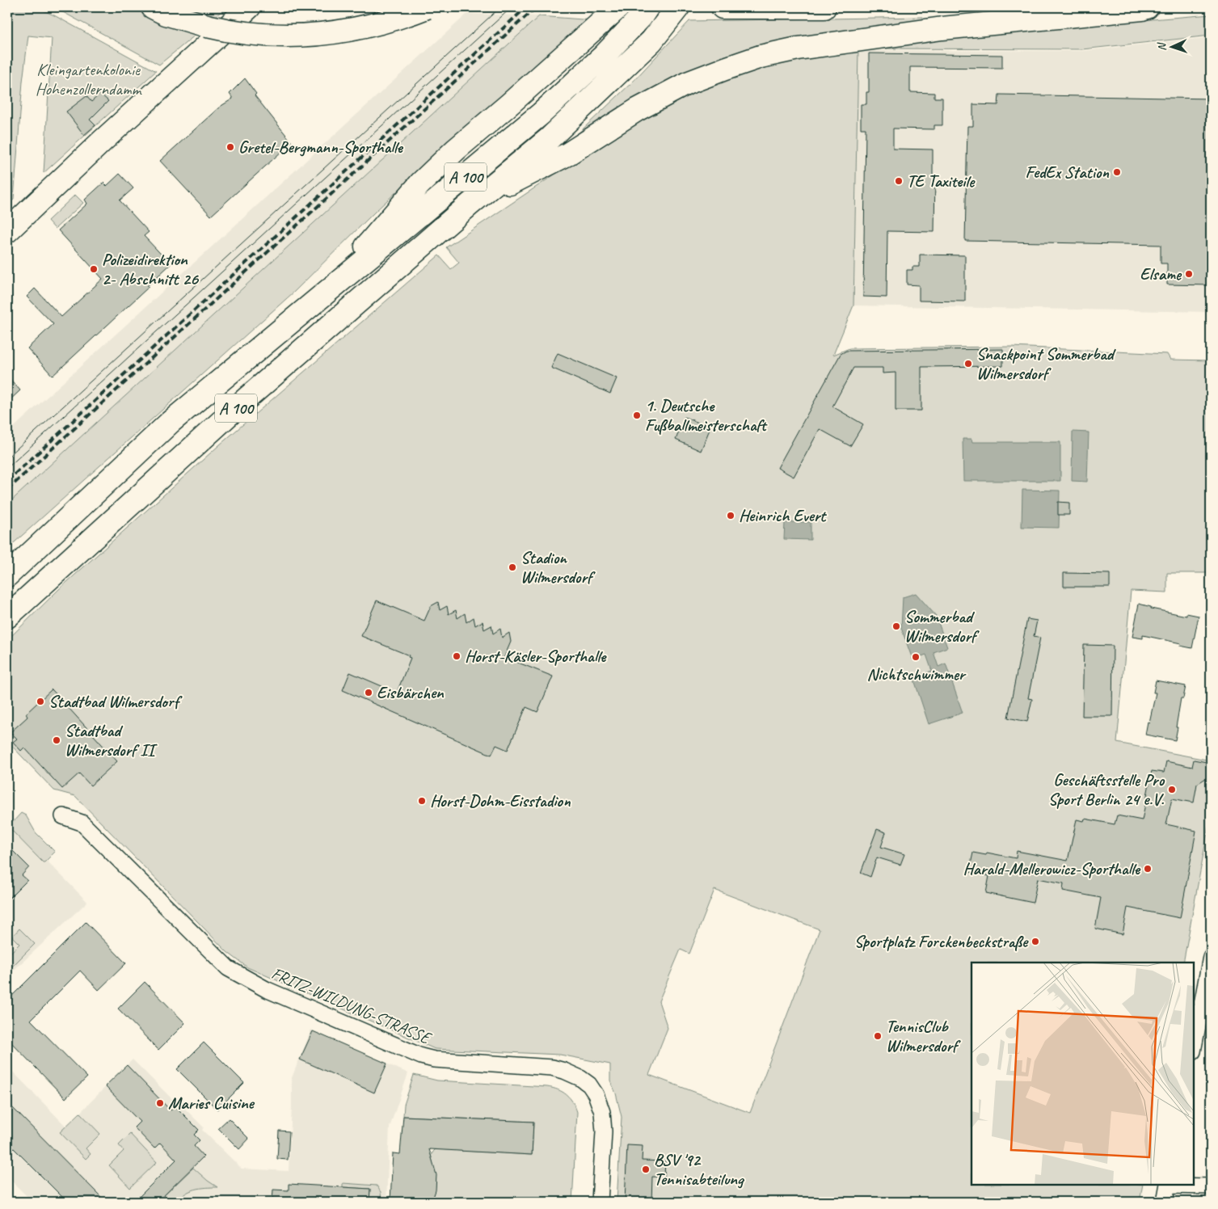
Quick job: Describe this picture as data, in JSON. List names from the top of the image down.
{
  "streets": {
    "main road": ["A 100"],
    "street": ["FRITZ-WILDUNG-STRASSE"]
  },
  "parks": ["Kleingartenkolonie Hohenzollerndamm"],
  "places": [
    "Gretel-Bergmann-Sporthalle",
    "FedEx Station",
    "TE Taxiteile",
    "Polizeidirektion 2- Abschnitt 26",
    "Elsame",
    "Snackpoint Sommerbad Wilmersdorf",
    "1. Deutsche Fußballmeisterschaft",
    "Heinrich Evert",
    "Stadion Wilmersdorf",
    "Sommerbad Wilmersdorf",
    "Horst-Käsler-Sporthalle",
    "Nichtschwimmer",
    "Eisbärchen",
    "Stadtbad Wilmersdorf",
    "Stadtbad Wilmersdorf II",
    "Geschäftsstelle Pro Sport Berlin 24 e.V.",
    "Horst-Dohm-Eisstadion",
    "Harald-Mellerowicz-Sporthalle",
    "Sportplatz Forckenbeckstraße",
    "TennisClub Wilmersdorf",
    "Maries Cuisine",
    "BSV '92 Tennisabteilung"
  ],
  "north": "left"
}
